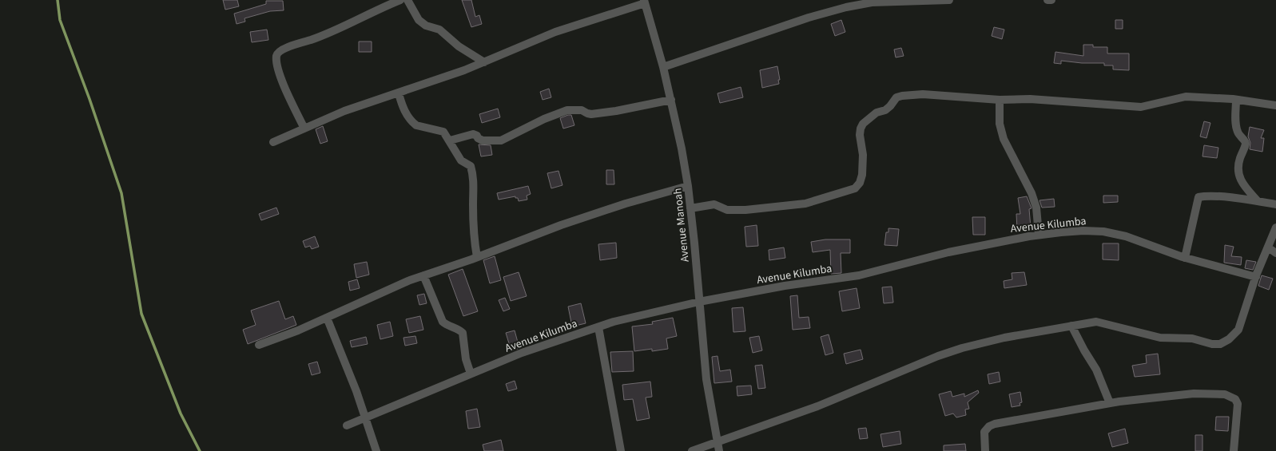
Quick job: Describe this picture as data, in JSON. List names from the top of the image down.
{
  "streets": {
    "street": ["Avenue Kilumba", "Avenue Manoah"]
  },
  "crossings": [
    ["Avenue Kilumba", "Avenue Manoah"]
  ]
}
